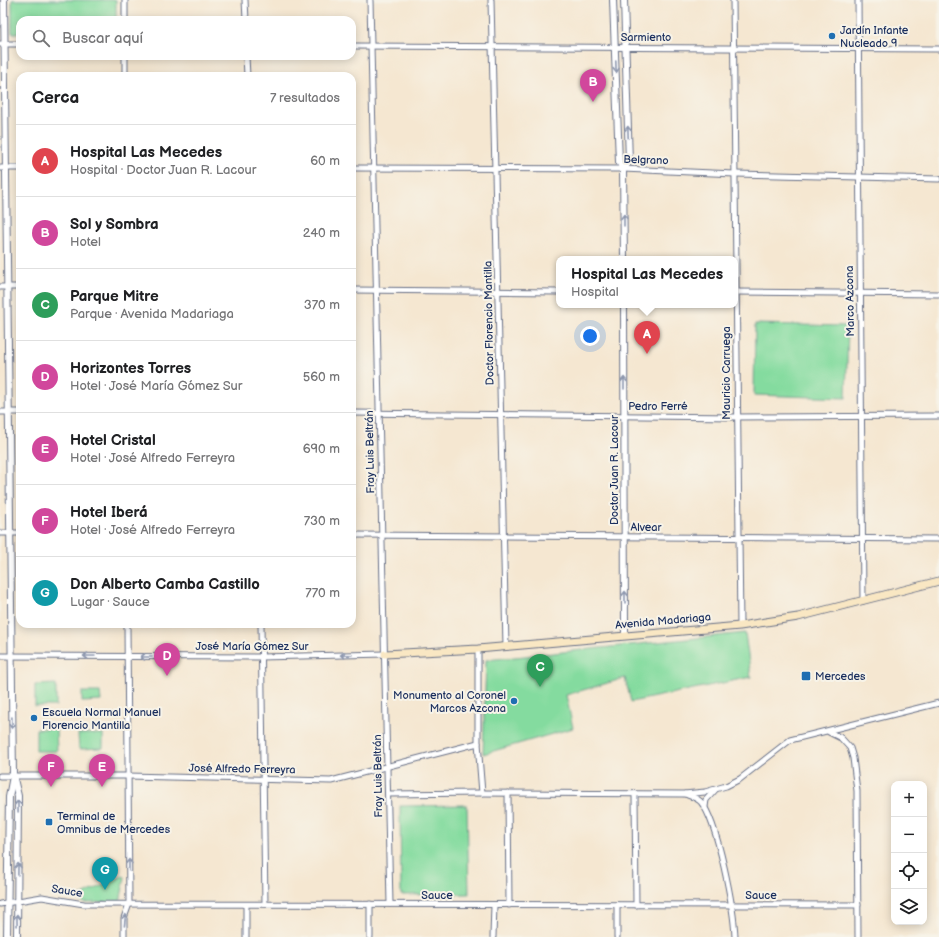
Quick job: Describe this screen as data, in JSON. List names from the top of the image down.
{
  "streets": {
    "main road": ["Avenida Madariaga"],
    "street": [
      "Sarmiento",
      "Belgrano",
      "Marco Azcona",
      "Doctor Florencio Mantilla",
      "Mauricio Carruega",
      "Pedro Ferré",
      "Fray Luis Beltrán",
      "Doctor Juan R. Lacour",
      "Alvear",
      "José María Gómez Sur",
      "José Alfredo Ferreyra",
      "Sauce"
    ]
  },
  "crossings": [
    ["Sarmiento", "Marco Azcona"],
    ["Sarmiento", "Doctor Florencio Mantilla"],
    ["Sarmiento", "Mauricio Carruega"],
    ["Sarmiento", "Fray Luis Beltrán"],
    ["Belgrano", "Marco Azcona"],
    ["Belgrano", "Doctor Florencio Mantilla"],
    ["Belgrano", "Mauricio Carruega"],
    ["Belgrano", "Fray Luis Beltrán"],
    ["Marco Azcona", "Pedro Ferré"],
    ["Marco Azcona", "Alvear"],
    ["Marco Azcona", "Avenida Madariaga"],
    ["Doctor Florencio Mantilla", "Pedro Ferré"],
    ["Doctor Florencio Mantilla", "Alvear"],
    ["Doctor Florencio Mantilla", "Avenida Madariaga"],
    ["Mauricio Carruega", "Pedro Ferré"],
    ["Mauricio Carruega", "Alvear"],
    ["Mauricio Carruega", "Avenida Madariaga"],
    ["Pedro Ferré", "Fray Luis Beltrán"],
    ["Pedro Ferré", "Doctor Juan R. Lacour"],
    ["Fray Luis Beltrán", "Alvear"],
    ["Fray Luis Beltrán", "Avenida Madariaga"],
    ["Fray Luis Beltrán", "José María Gómez Sur"],
    ["Fray Luis Beltrán", "José Alfredo Ferreyra"],
    ["Fray Luis Beltrán", "Sauce"],
    ["Doctor Juan R. Lacour", "Alvear"],
    ["Doctor Juan R. Lacour", "Avenida Madariaga"],
    ["Avenida Madariaga", "José María Gómez Sur"]
  ],
  "one_way": ["Doctor Juan R. Lacour", "José María Gómez Sur"],
  "places": {
    "other": ["Jardín Infante Nucleado 9", "Monumento al Coronel Marcos Azcona", "Escuela Normal Manuel Florencio Mantilla"],
    "transit": ["Mercedes", "Terminal de Omnibus de Mercedes"]
  },
  "page": {
    "search": "Buscar aquí",
    "pins": [
      "B",
      "A",
      "D",
      "C",
      "E",
      "F",
      "G"
    ],
    "heading": ["Cerca", "7 resultados"],
    "list": [
      {
        "mark": "A",
        "name": "Hospital Las Mecedes",
        "note": "Hospital · Doctor Juan R. Lacour",
        "value": "60 m"
      },
      {
        "mark": "B",
        "name": "Sol y Sombra",
        "note": "Hotel",
        "value": "240 m"
      },
      {
        "mark": "C",
        "name": "Parque Mitre",
        "note": "Parque · Avenida Madariaga",
        "value": "370 m"
      },
      {
        "mark": "D",
        "name": "Horizontes Torres",
        "note": "Hotel · José María Gómez Sur",
        "value": "560 m"
      },
      {
        "mark": "E",
        "name": "Hotel Cristal",
        "note": "Hotel · José Alfredo Ferreyra",
        "value": "690 m"
      },
      {
        "mark": "F",
        "name": "Hotel Iberá",
        "note": "Hotel · José Alfredo Ferreyra",
        "value": "730 m"
      },
      {
        "mark": "G",
        "name": "Don Alberto Camba Castillo",
        "note": "Lugar · Sauce",
        "value": "770 m"
      }
    ],
    "popup": ["Hospital Las Mecedes", "Hospital"],
    "map_buttons": ["+", "−"]
  }
}
